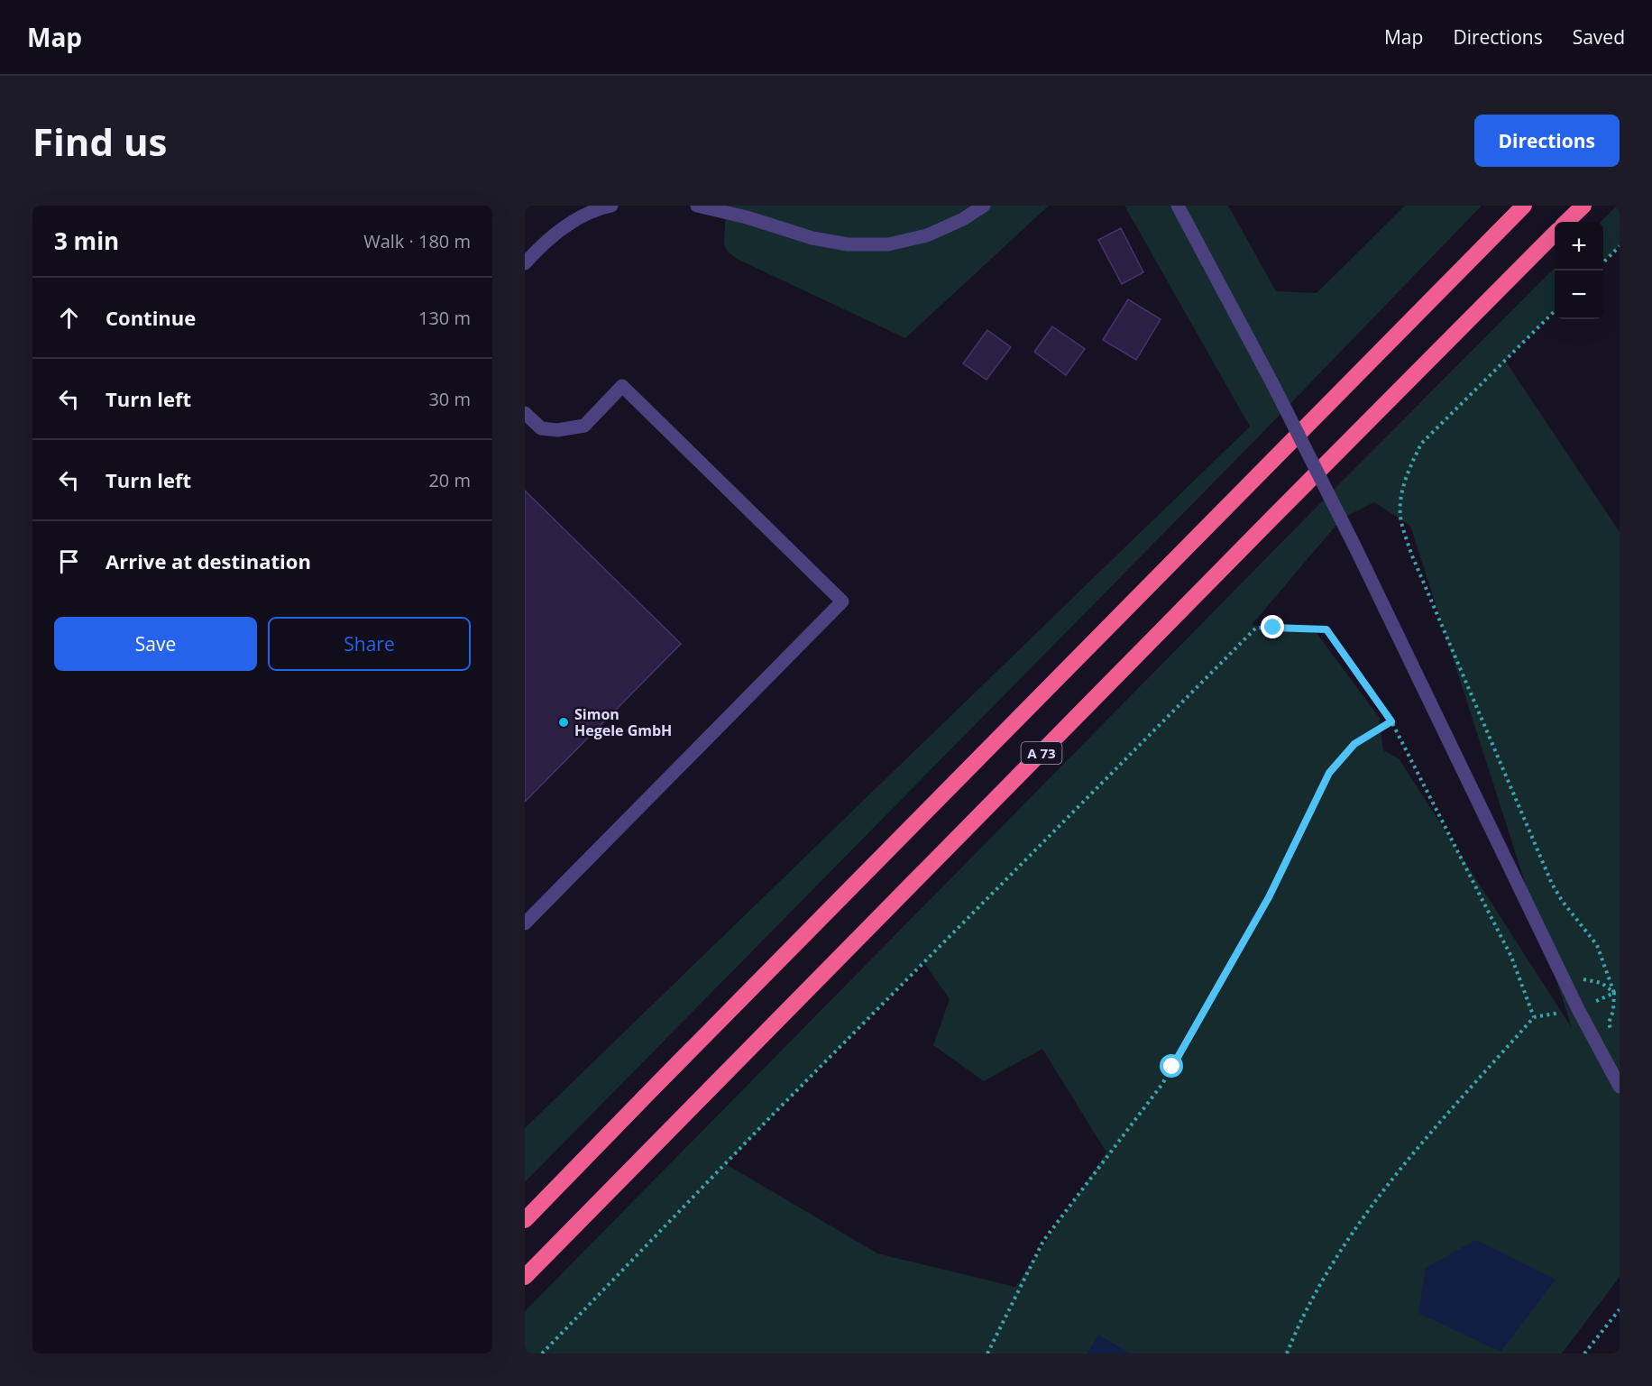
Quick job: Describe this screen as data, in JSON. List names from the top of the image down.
{
  "streets": {
    "highway": ["A 73"]
  },
  "places": ["Simon Hegele GmbH"],
  "page": {
    "header": "Map",
    "nav": ["Map", "Directions", "Saved"],
    "buttons": [
      "Directions",
      ["Save", "Share"]
    ],
    "title": "Find us",
    "heading": ["3 min", "Walk · 180 m"],
    "map_buttons": ["+", "−"],
    "list": [
      ["Continue", "130 m"],
      ["Turn left", "30 m"],
      ["Turn left", "20 m"],
      "Arrive at destination"
    ]
  }
}
